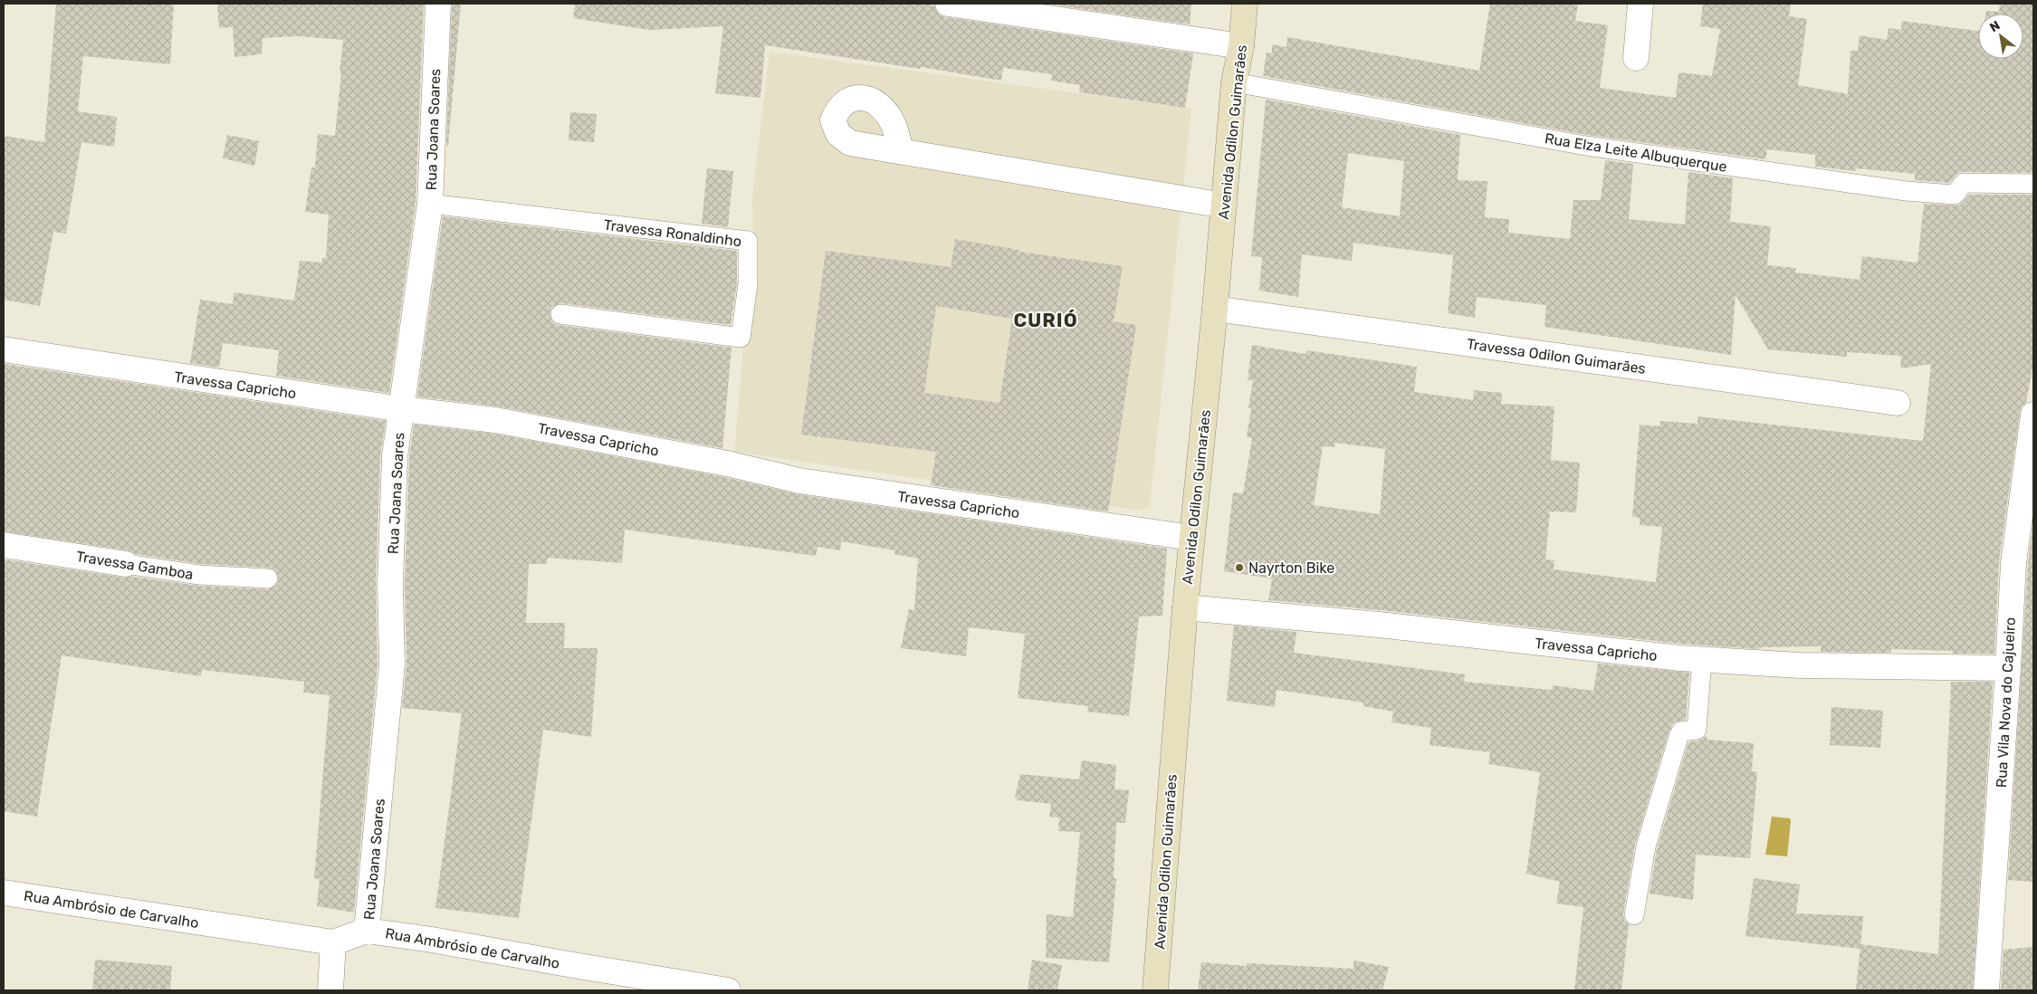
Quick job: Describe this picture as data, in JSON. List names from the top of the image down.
{
  "streets": {
    "street": [
      "Rua Joana Soares",
      "Avenida Odilon Guimarães",
      "Travessa Odilon Guimarães",
      "Travessa Capricho",
      "Travessa Gamboa",
      "Rua Vila Nova do Cajueiro",
      "Rua Ambrósio de Carvalho"
    ],
    "lane": ["Rua Elza Leite Albuquerque", "Travessa Ronaldinho"]
  },
  "crossings": [
    ["Rua Joana Soares", "Travessa Ronaldinho"],
    ["Rua Joana Soares", "Travessa Capricho"],
    ["Rua Joana Soares", "Rua Ambrósio de Carvalho"],
    ["Avenida Odilon Guimarães", "Rua Elza Leite Albuquerque"],
    ["Avenida Odilon Guimarães", "Travessa Odilon Guimarães"],
    ["Avenida Odilon Guimarães", "Travessa Capricho"],
    ["Travessa Capricho", "Rua Vila Nova do Cajueiro"]
  ],
  "districts": ["CURIÓ"],
  "places": ["Nayrton Bike"],
  "north": "top left"
}
